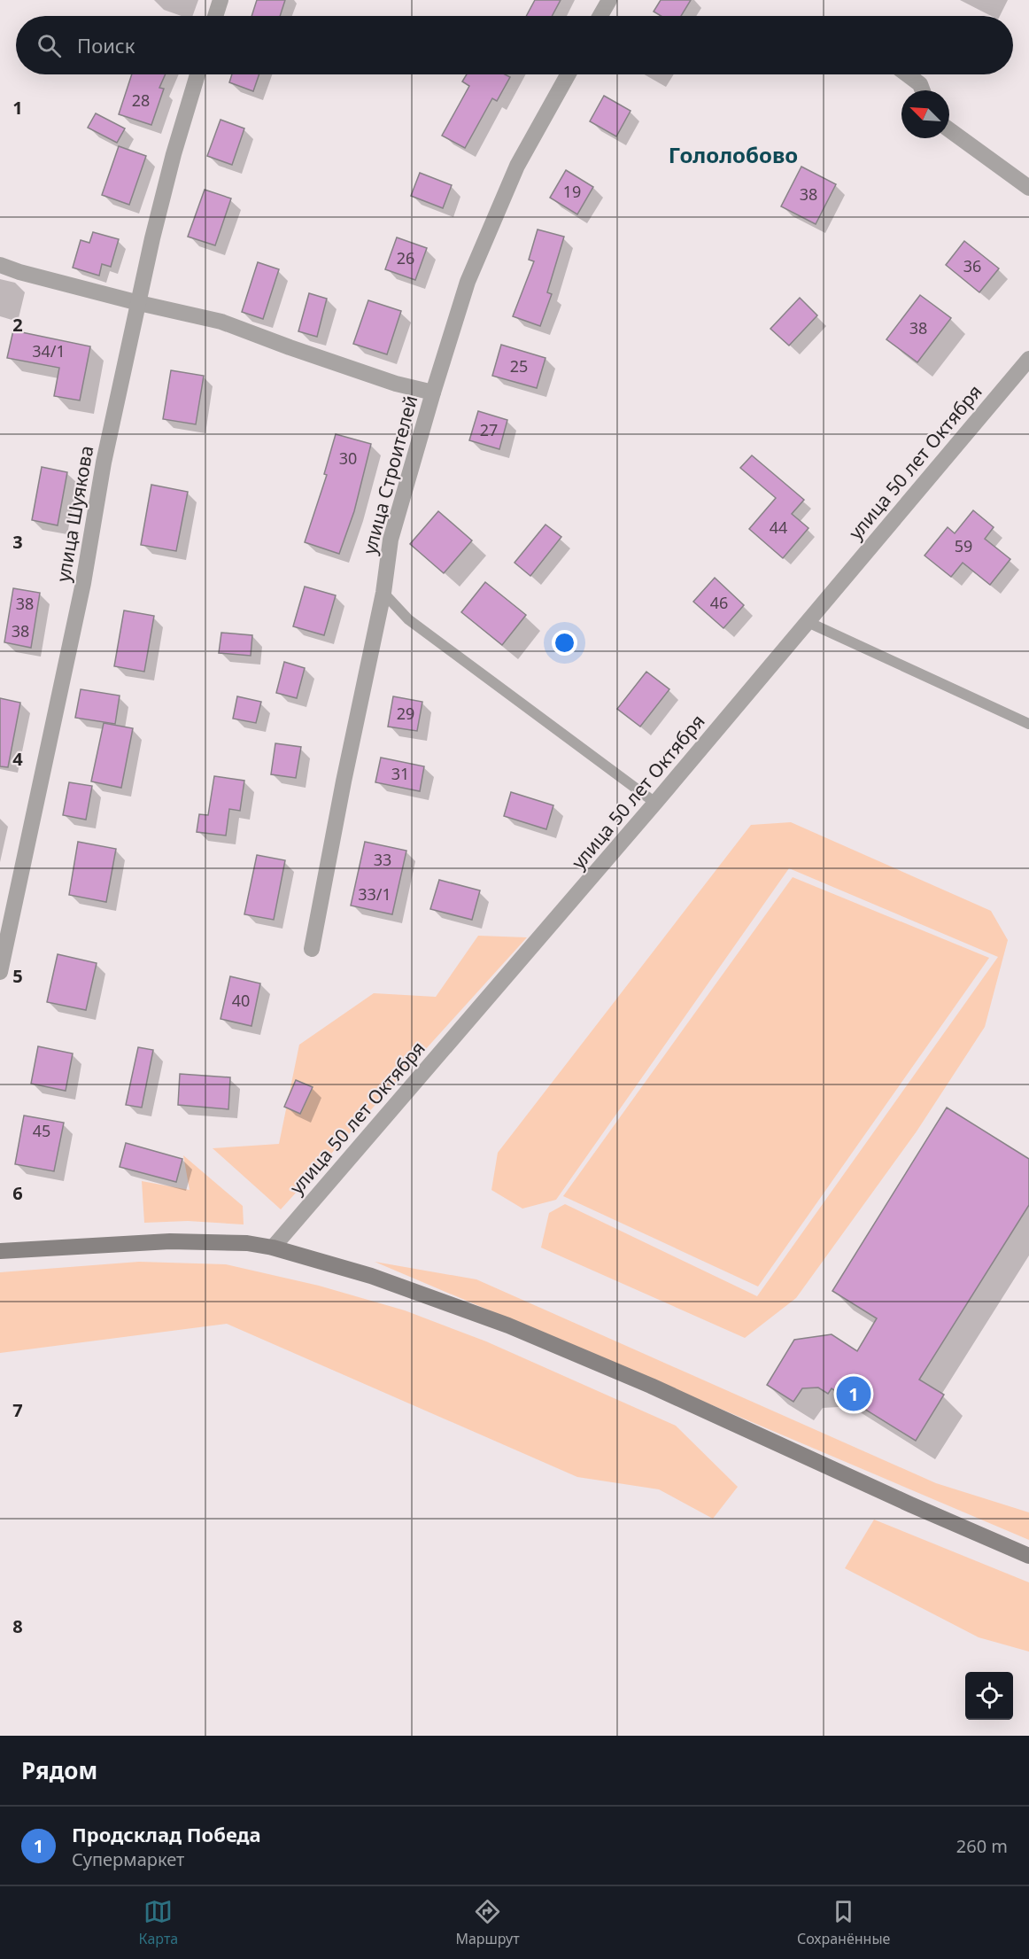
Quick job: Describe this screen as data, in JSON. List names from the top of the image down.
{
  "streets": {
    "street": ["улица 50 лет Октября", "улица Строителей", "улица Шуякова"]
  },
  "districts": ["Гололобово"],
  "house_numbers": [
    "28",
    "19",
    "38",
    "26",
    "36",
    "38",
    "34/1",
    "25",
    "27",
    "30",
    "44",
    "59",
    "46",
    "38",
    "38",
    "29",
    "31",
    "33",
    "33/1",
    "40",
    "45"
  ],
  "north": "top left",
  "page": {
    "search": "Поиск",
    "pins": "1",
    "heading": "Рядом",
    "list": [
      {
        "mark": "1",
        "name": "Продсклад Победа",
        "note": "Супермаркет",
        "value": "260 m"
      }
    ],
    "nav": ["Карта", "Маршрут", "Сохранённые"]
  },
  "grid": {
    "rows": [
      "1",
      "2",
      "3",
      "4",
      "5",
      "6",
      "7",
      "8"
    ]
  }
}
